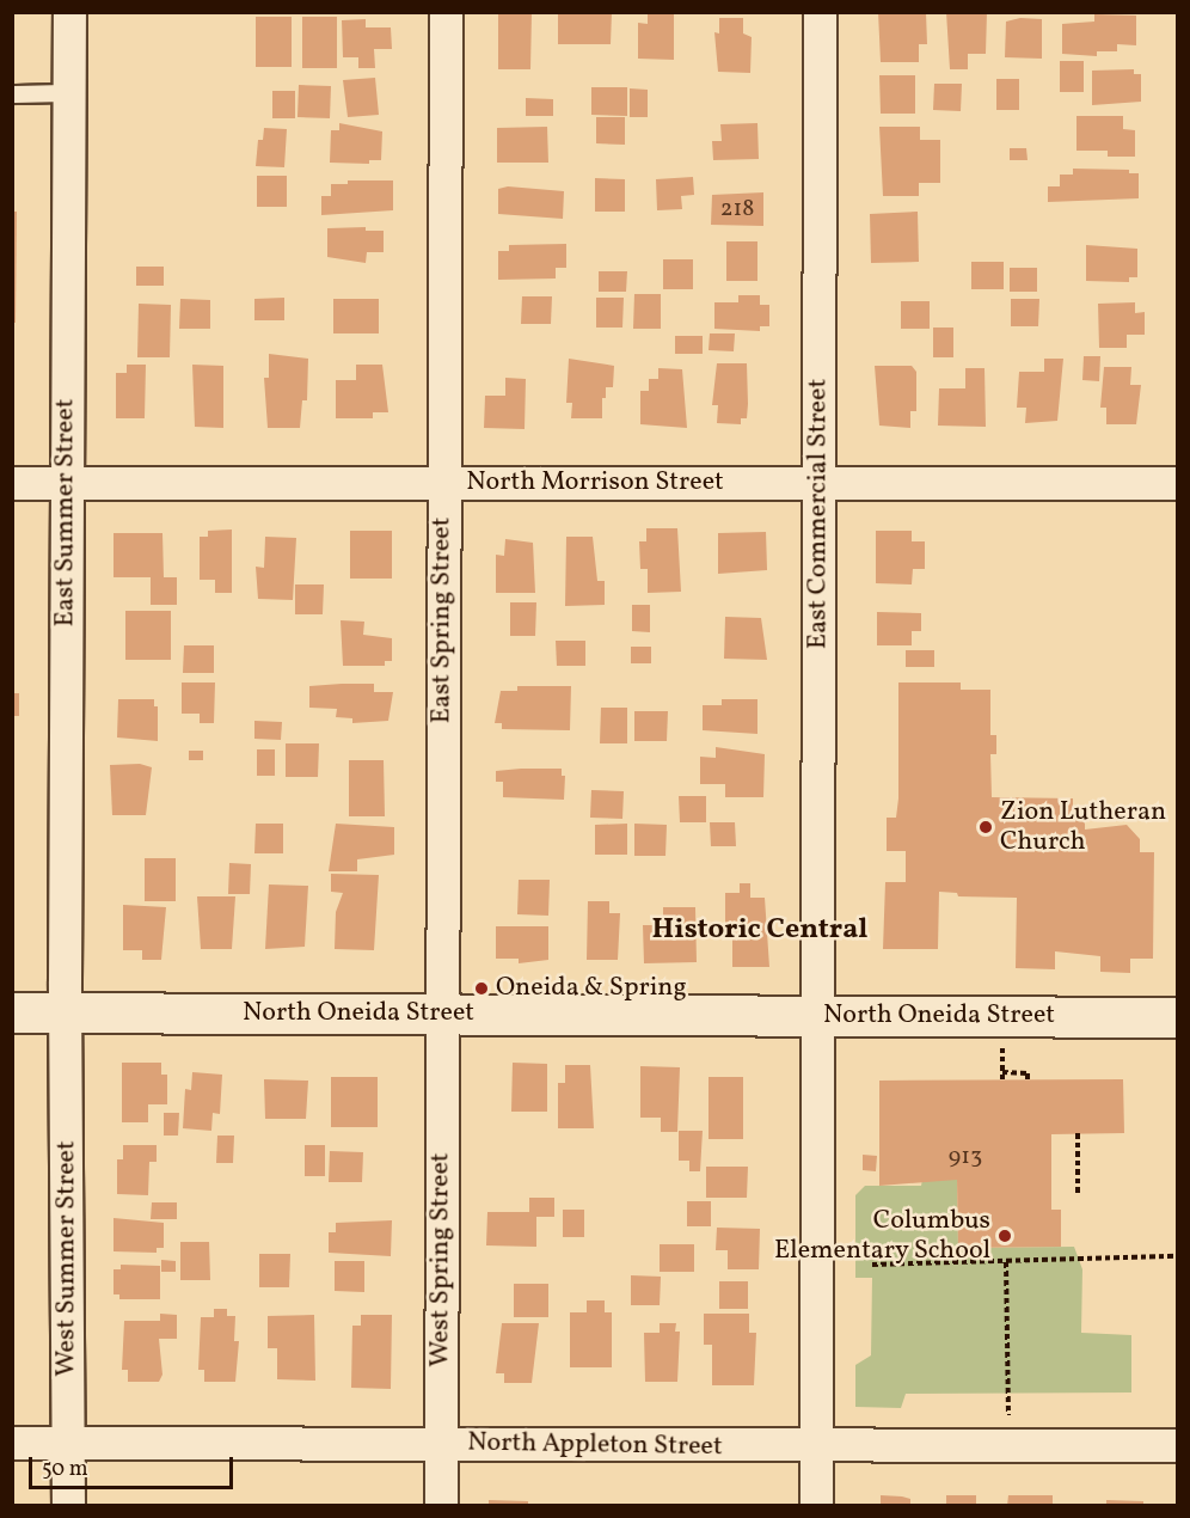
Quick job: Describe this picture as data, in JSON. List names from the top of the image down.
{
  "streets": {
    "main road": ["North Oneida Street"],
    "street": [
      "North Morrison Street",
      "East Summer Street",
      "East Commercial Street",
      "East Spring Street",
      "West Summer Street",
      "West Spring Street",
      "North Appleton Street"
    ]
  },
  "crossings": [
    ["North Morrison Street", "East Summer Street"],
    ["North Morrison Street", "East Commercial Street"],
    ["North Morrison Street", "East Spring Street"],
    ["East Summer Street", "North Oneida Street"],
    ["East Summer Street", "West Summer Street"],
    ["East Commercial Street", "North Oneida Street"],
    ["East Commercial Street", "North Appleton Street"],
    ["East Spring Street", "North Oneida Street"],
    ["East Spring Street", "West Spring Street"],
    ["North Oneida Street", "West Summer Street"],
    ["North Oneida Street", "West Spring Street"],
    ["West Summer Street", "North Appleton Street"],
    ["West Spring Street", "North Appleton Street"]
  ],
  "districts": ["Historic Central"],
  "places": ["Zion Lutheran Church", "Oneida & Spring", "Columbus Elementary School"],
  "house_numbers": ["218", "913"],
  "scale_bar": "50 m"
}
